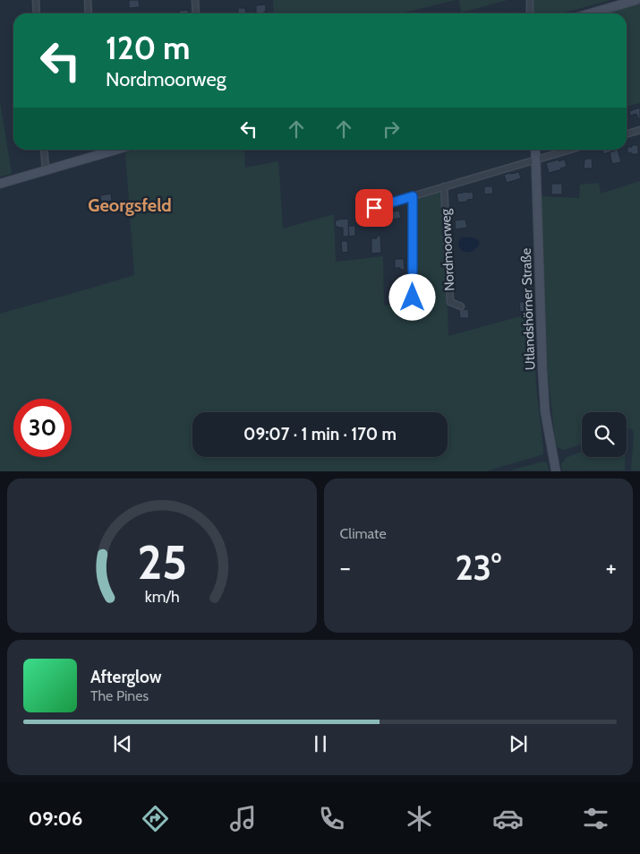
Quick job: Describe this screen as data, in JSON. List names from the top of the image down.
{
  "streets": {
    "street": ["Nordmoorweg", "Utlandshörner Straße"]
  },
  "crossings": [
    ["Nordmoorweg", "Utlandshörner Straße"]
  ],
  "districts": ["Georgsfeld"],
  "page": {
    "turn": ["120 m", "Nordmoorweg"],
    "limit": "30",
    "trip": "09:07 · 1 min · 170 m",
    "tile": "Climate",
    "heat": ["−", "23°", "+"],
    "song": ["Afterglow", "The Pines"],
    "tabs": "09:06",
    "gauge": ["25", "km/h"]
  }
}
